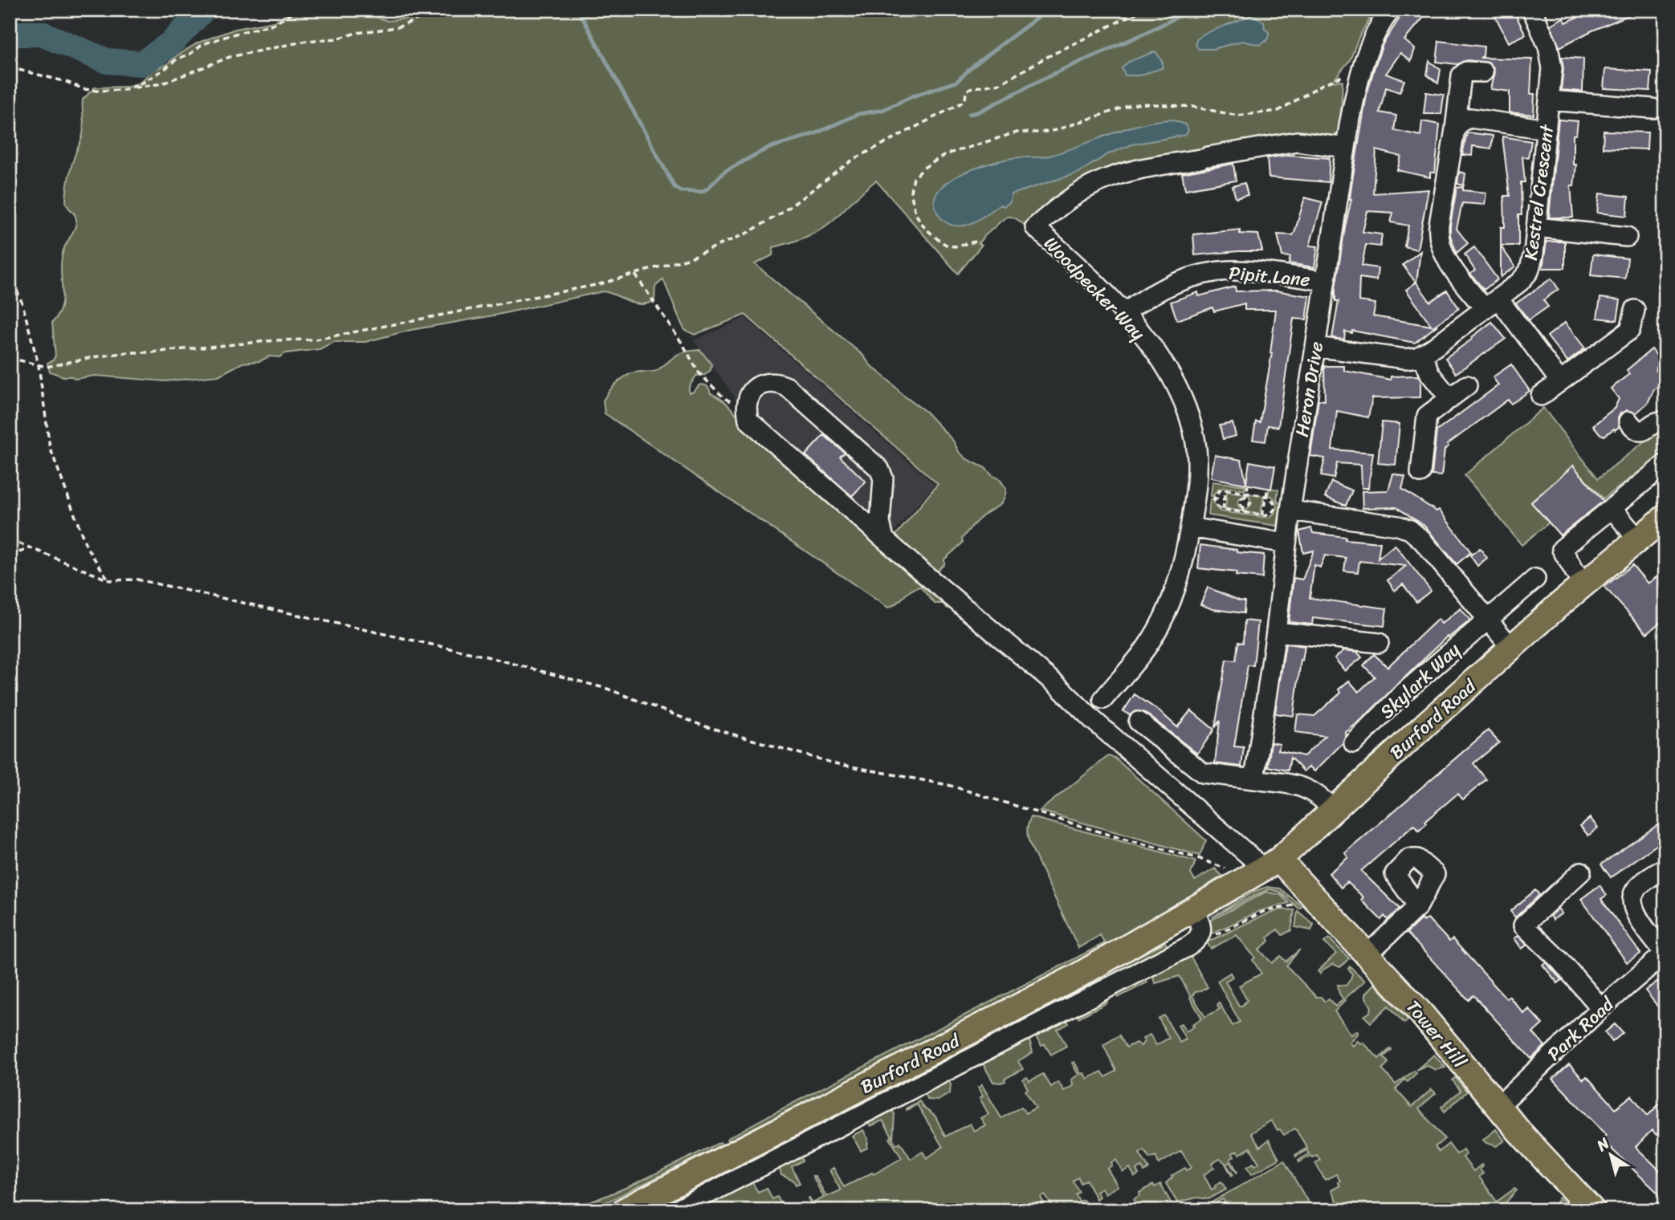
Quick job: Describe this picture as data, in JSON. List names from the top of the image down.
{
  "streets": {
    "main road": ["Burford Road", "Tower Hill"],
    "street": [
      "Kestrel Crescent",
      "Pipit Lane",
      "Woodpecker Way",
      "Heron Drive",
      "Skylark Way",
      "Park Road"
    ]
  },
  "crossings": [
    ["Pipit Lane", "Woodpecker Way"],
    ["Pipit Lane", "Heron Drive"],
    ["Woodpecker Way", "Heron Drive"],
    ["Burford Road", "Tower Hill"],
    ["Park Road", "Tower Hill"]
  ],
  "north": "top left"
}
